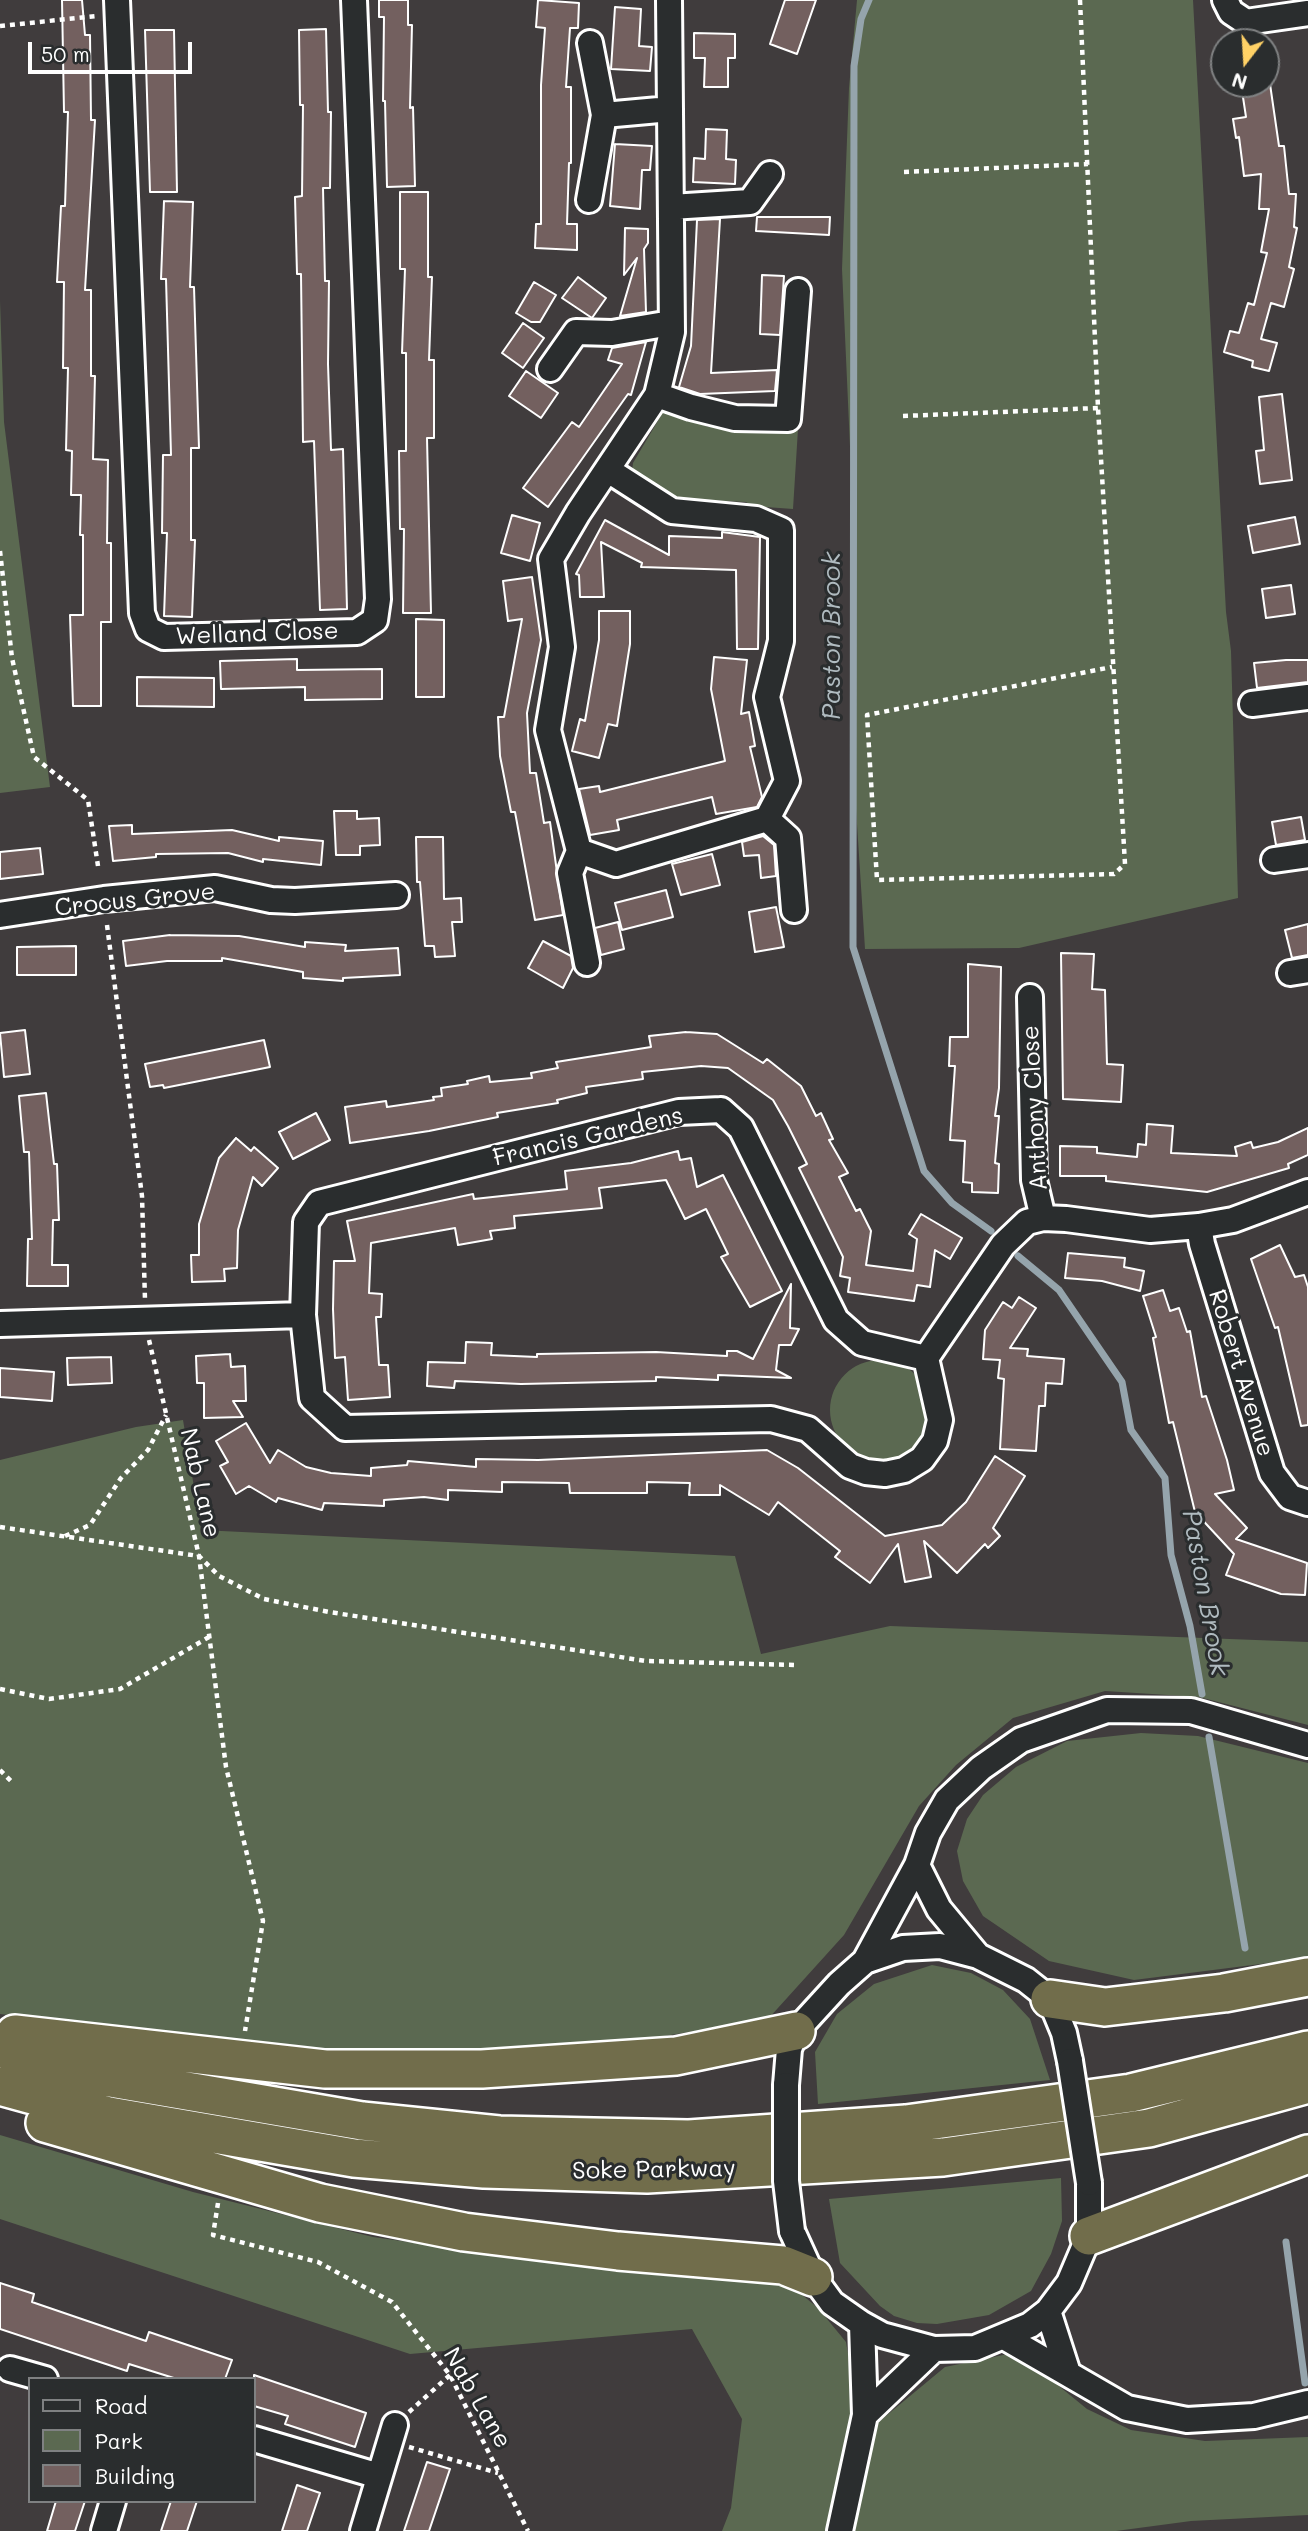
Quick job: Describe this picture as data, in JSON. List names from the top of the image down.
{
  "streets": {
    "highway": ["Soke Parkway"],
    "street": [
      "Welland Close",
      "Crocus Grove",
      "Anthony Close",
      "Francis Gardens",
      "Robert Avenue"
    ],
    "path": ["Nab Lane"]
  },
  "water": ["Paston Brook"],
  "legend": ["Road", "Park", "Building"],
  "scale_bar": "50 m",
  "north": "bottom"
}
